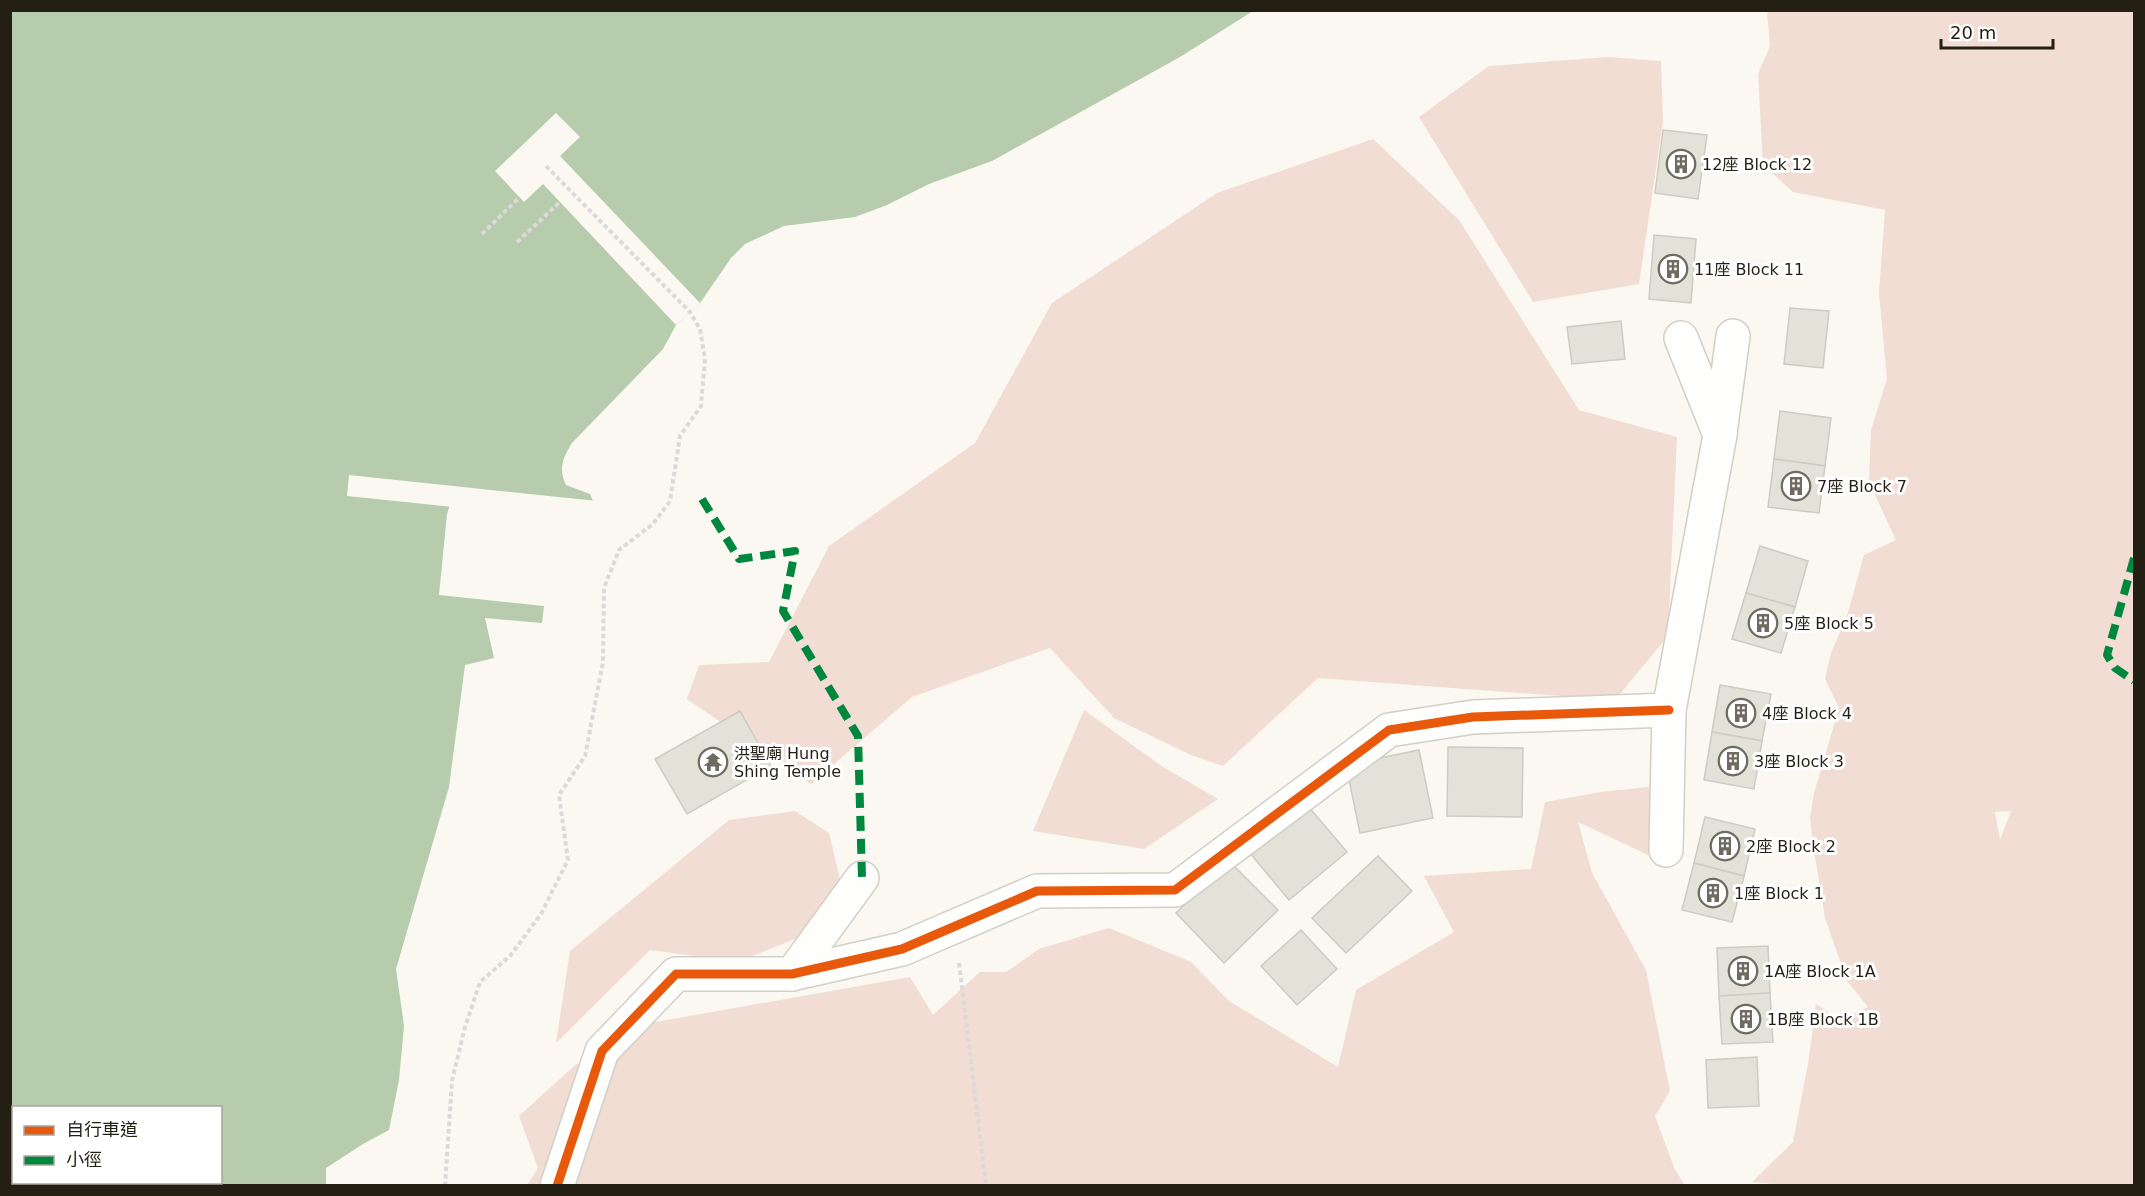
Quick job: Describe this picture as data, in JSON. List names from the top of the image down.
{
  "places": {
    "building": [
      "12座 Block 12",
      "11座 Block 11",
      "7座 Block 7",
      "5座 Block 5",
      "4座 Block 4",
      "3座 Block 3",
      "2座 Block 2",
      "1座 Block 1",
      "1A座 Block 1A",
      "1B座 Block 1B"
    ],
    "temple": ["洪聖廟 Hung Shing Temple"]
  },
  "legend": ["自行車道", "小徑"],
  "scale_bar": "20 m"
}
